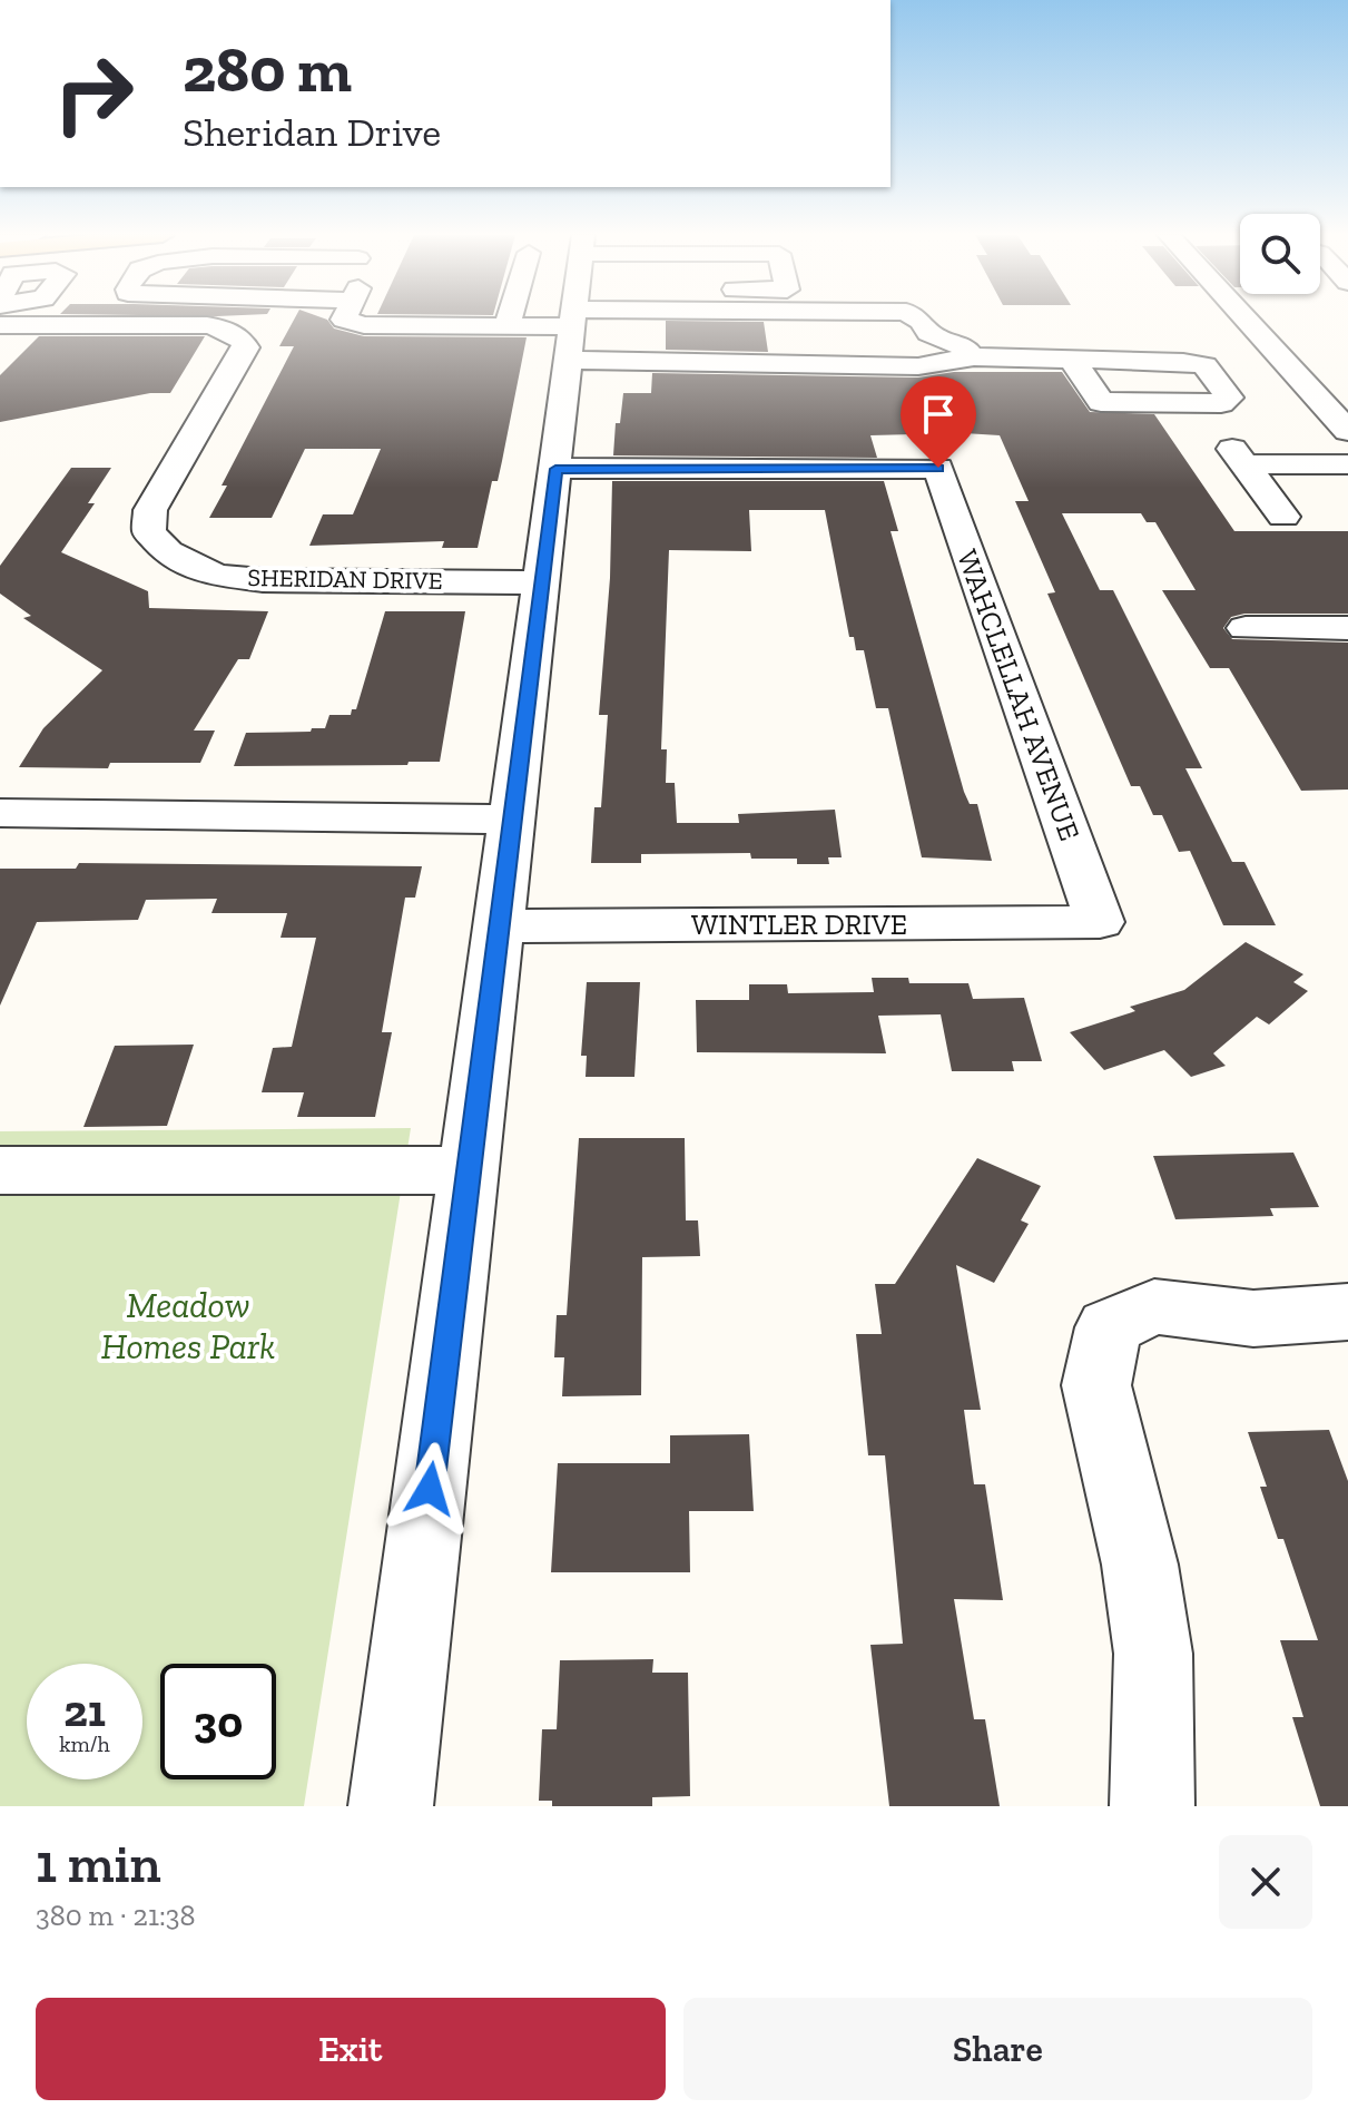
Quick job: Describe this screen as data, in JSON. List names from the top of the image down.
{
  "streets": {
    "street": ["SHERIDAN DRIVE", "WAHCLELLAH AVENUE", "WINTLER DRIVE"]
  },
  "crossings": [
    ["WAHCLELLAH AVENUE", "WINTLER DRIVE"]
  ],
  "parks": ["Meadow Homes Park"],
  "page": {
    "turn": ["280 m", "Sheridan Drive"],
    "speed": "21 km/h",
    "limit": "30",
    "heading": ["1 min", "380 m · 21:38"],
    "buttons": ["Exit", "Share"]
  }
}
